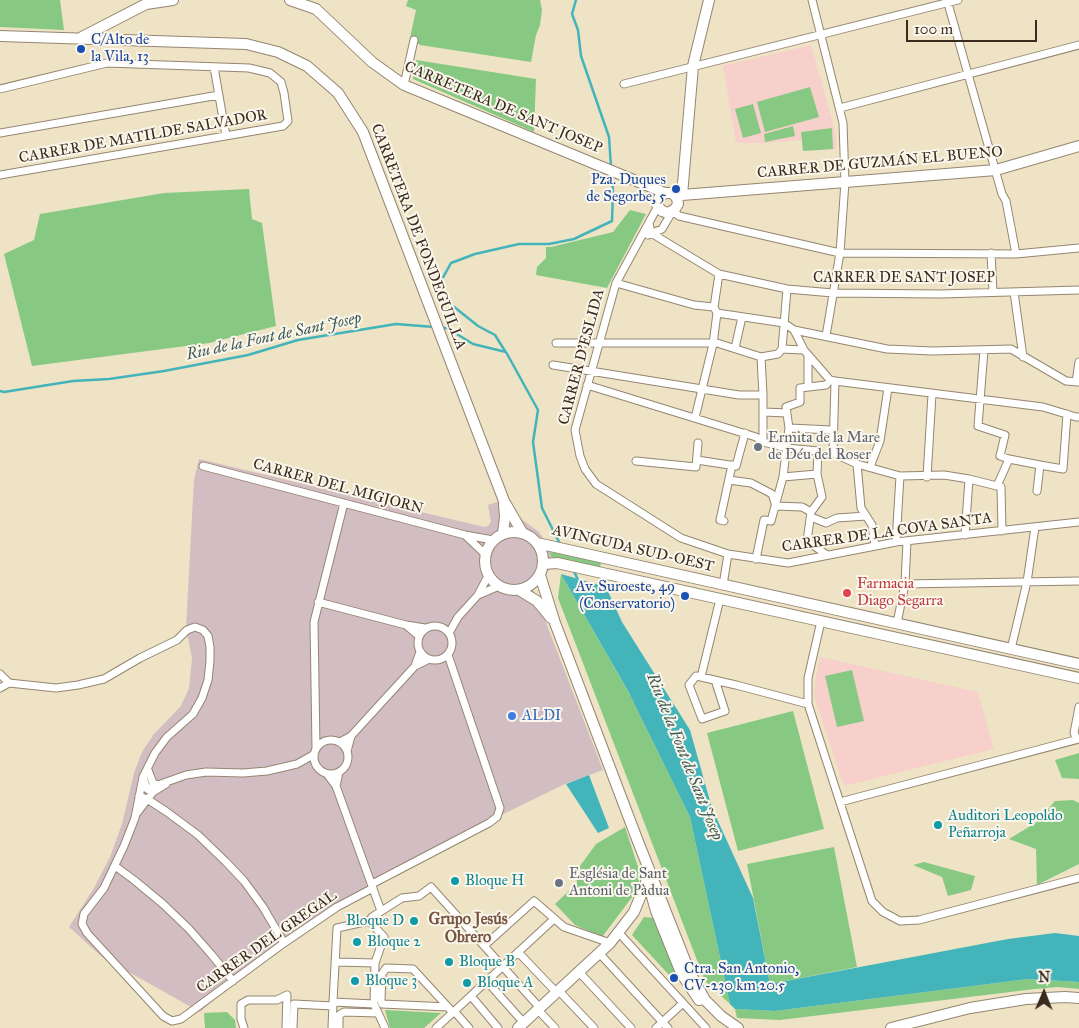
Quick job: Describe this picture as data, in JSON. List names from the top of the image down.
{
  "streets": {
    "street": [
      "CARRETERA DE SANT JOSEP",
      "CARRER DE MATILDE SALVADOR",
      "CARRER DE GUZMÁN EL BUENO",
      "CARRETERA DE FONDEGUILLA",
      "CARRER DE SANT JOSEP",
      "CARRER D'ESLIDA",
      "CARRER DEL MIGJORN",
      "CARRER DE LA COVA SANTA",
      "AVINGUDA SUD-OEST",
      "CARRER DEL GREGAL"
    ]
  },
  "crossings": [
    ["CARRETERA DE SANT JOSEP", "CARRER DE GUZMÁN EL BUENO"],
    ["CARRETERA DE SANT JOSEP", "CARRER D'ESLIDA"],
    ["CARRER DE GUZMÁN EL BUENO", "CARRER D'ESLIDA"],
    ["CARRETERA DE FONDEGUILLA", "CARRER DEL MIGJORN"],
    ["CARRETERA DE FONDEGUILLA", "AVINGUDA SUD-OEST"],
    ["CARRER D'ESLIDA", "CARRER DE LA COVA SANTA"],
    ["CARRER DEL MIGJORN", "AVINGUDA SUD-OEST"]
  ],
  "districts": ["Grupo Jesús Obrero"],
  "water": ["Riu de la Font de Sant Josep"],
  "places": [
    "C/Alto de la Vila, 13",
    "Pza. Duques de Segorbe, 5",
    "Ermita de la Mare de Déu del Roser",
    "Farmacia Diago Segarra",
    "Av. Suroeste, 49 (Conservatorio)",
    "ALDI",
    "Auditori Leopoldo Peñarroja",
    "Bloque H",
    "Església de Sant Antoni de Pàdua",
    "Bloque D",
    "Bloque 2",
    "Bloque B",
    "Ctra. San Antonio, CV-230 km 20.5",
    "Bloque 3",
    "Bloque A"
  ],
  "scale_bar": "100 m",
  "north": "top"
}
